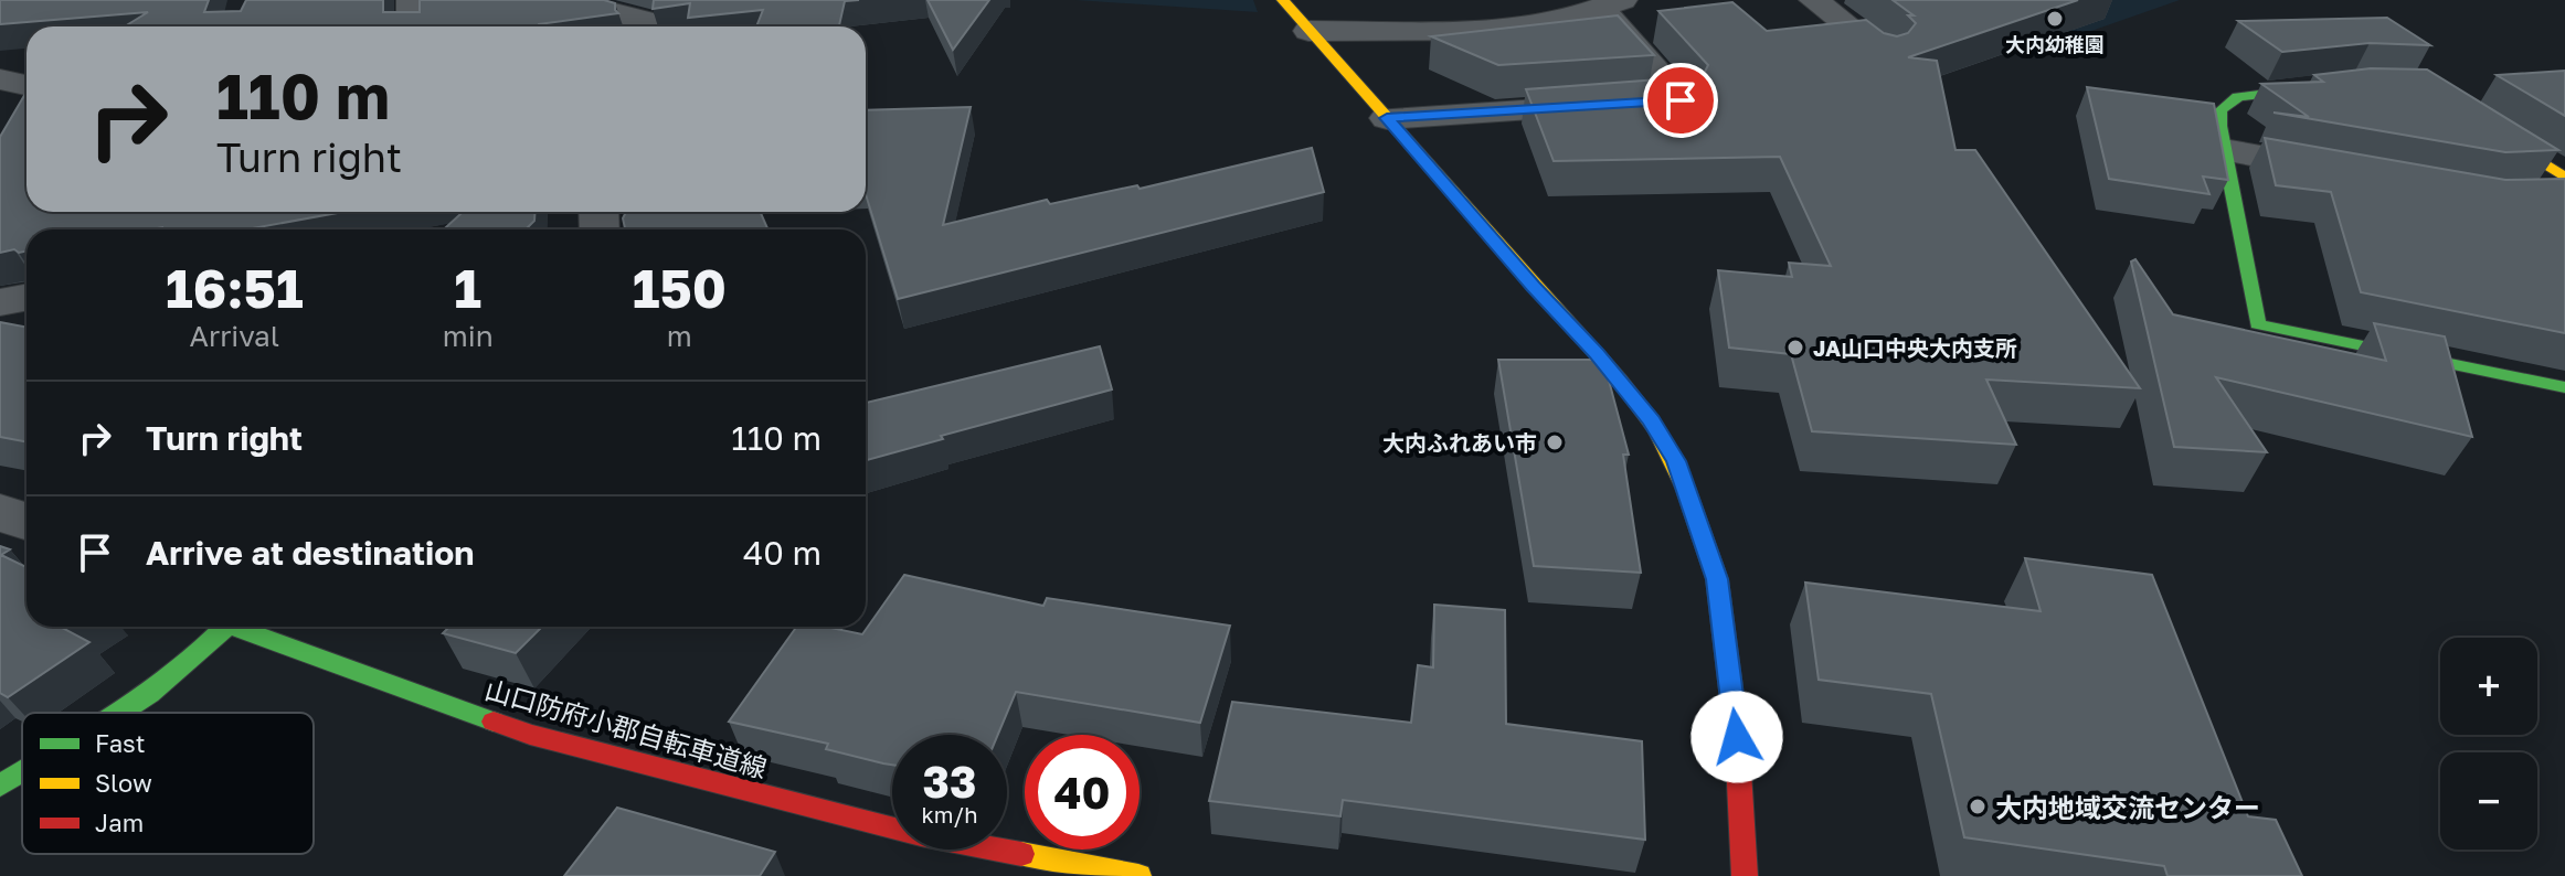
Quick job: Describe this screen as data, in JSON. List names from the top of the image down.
{
  "streets": {
    "street": ["山口防府小郡自転車道線"]
  },
  "places": [
    "大内幼稚園",
    "JA山口中央大内支所",
    "大内ふれあい市",
    "大内地域交流センター"
  ],
  "legend": ["Fast", "Slow", "Jam"],
  "page": {
    "turn": ["110 m", "Turn right"],
    "eta": [
      "16:51",
      "Arrival",
      "1",
      "min",
      "150",
      "m"
    ],
    "list": [
      {
        "name": "Turn right",
        "value": "110 m"
      },
      {
        "name": "Arrive at destination",
        "value": "40 m"
      }
    ],
    "map_buttons": ["+", "−"],
    "speed": "33 km/h",
    "limit": "40"
  }
}
